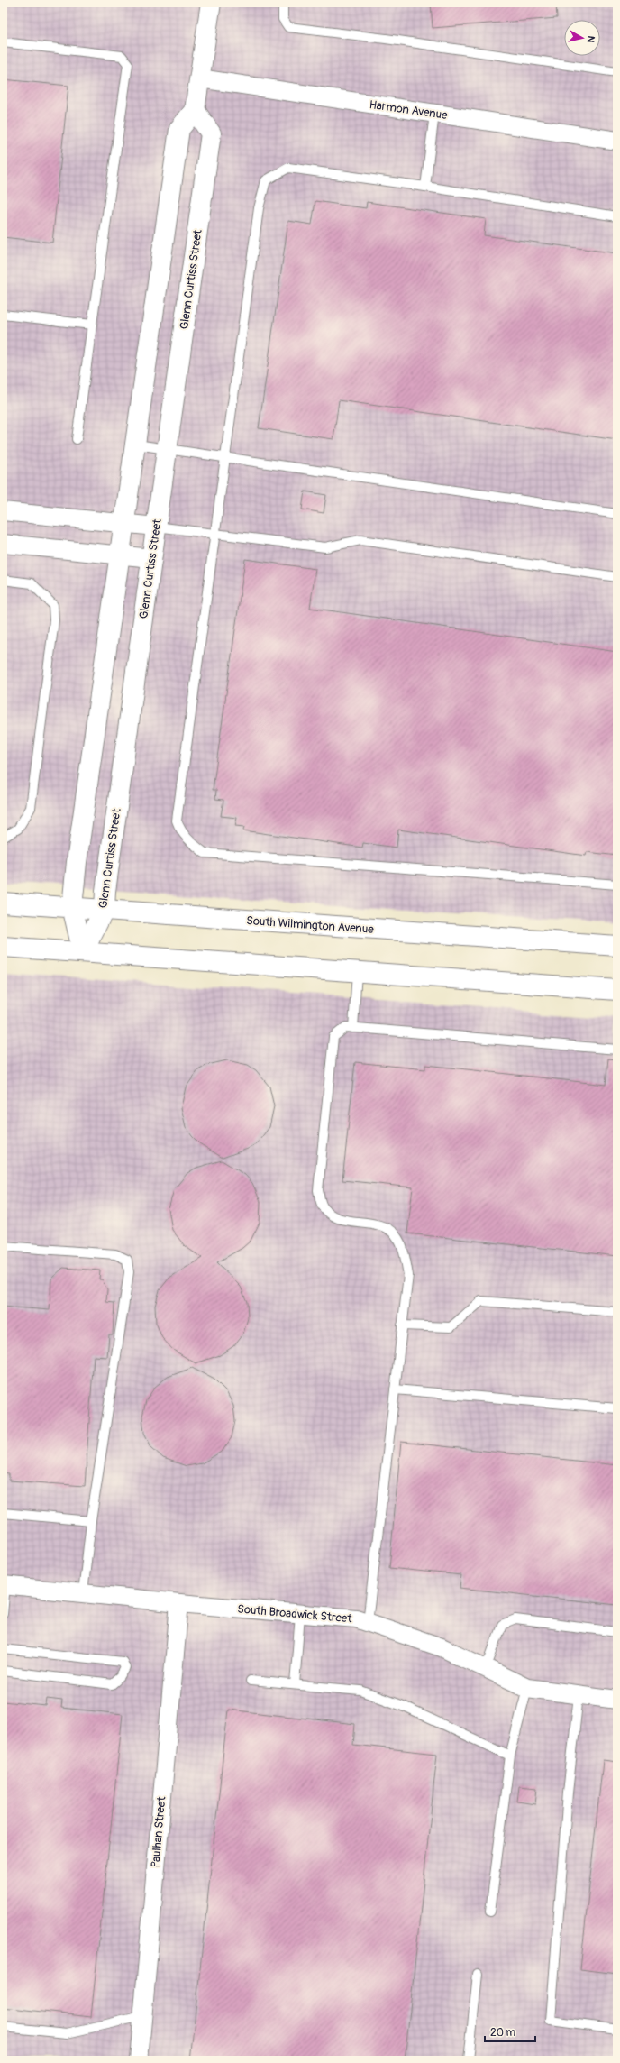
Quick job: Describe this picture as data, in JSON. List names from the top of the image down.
{
  "streets": {
    "street": [
      "Harmon Avenue",
      "Glenn Curtiss Street",
      "South Wilmington Avenue",
      "South Broadwick Street",
      "Paulhan Street"
    ]
  },
  "crossings": [
    ["Glenn Curtiss Street", "South Wilmington Avenue"],
    ["South Broadwick Street", "Paulhan Street"]
  ],
  "scale_bar": "20 m",
  "north": "right"
}
